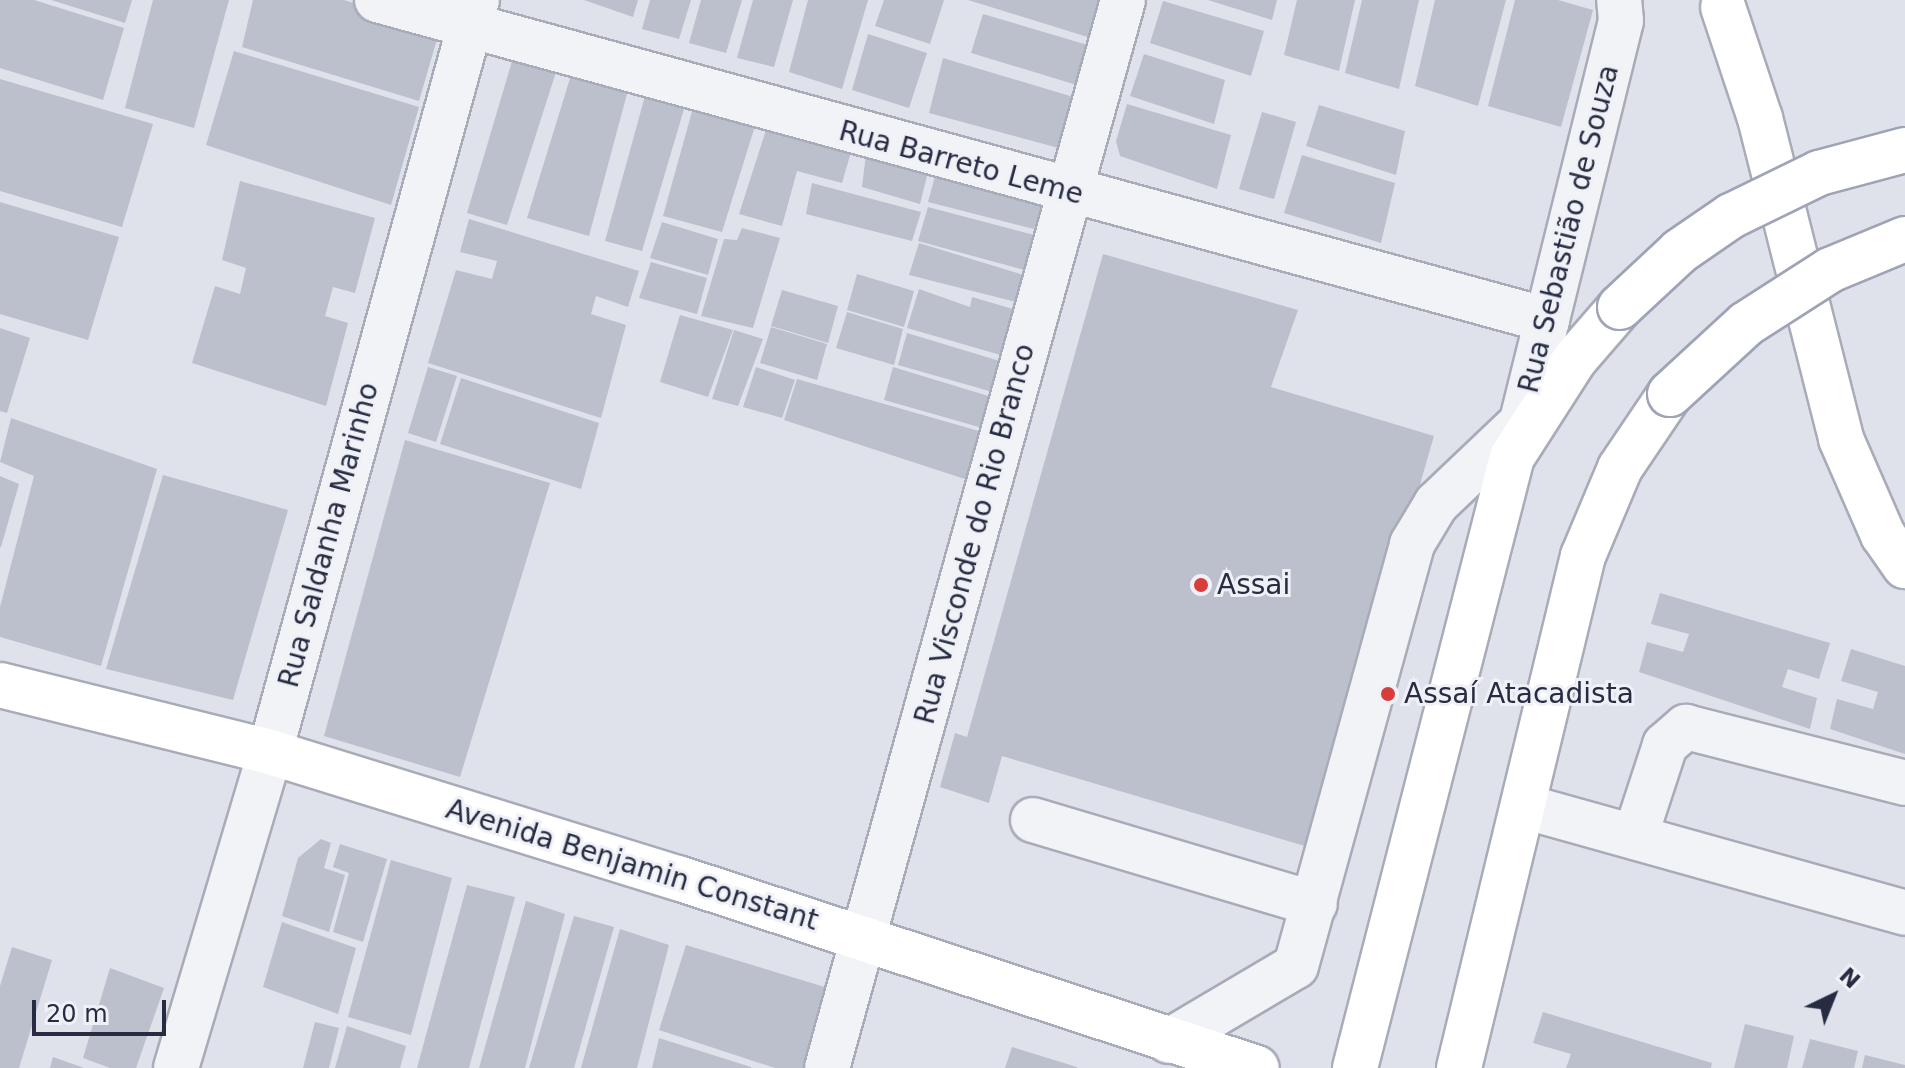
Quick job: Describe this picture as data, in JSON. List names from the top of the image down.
{
  "streets": {
    "main road": ["Avenida Benjamin Constant"],
    "street": [
      "Rua Barreto Leme",
      "Rua Sebastião de Souza",
      "Rua Visconde do Rio Branco",
      "Rua Saldanha Marinho"
    ]
  },
  "crossings": [
    ["Rua Barreto Leme", "Rua Sebastião de Souza"],
    ["Rua Barreto Leme", "Rua Visconde do Rio Branco"],
    ["Rua Barreto Leme", "Rua Saldanha Marinho"],
    ["Rua Visconde do Rio Branco", "Avenida Benjamin Constant"],
    ["Rua Saldanha Marinho", "Avenida Benjamin Constant"]
  ],
  "places": ["Assai", "Assaí Atacadista"],
  "scale_bar": "20 m",
  "north": "top right"
}
